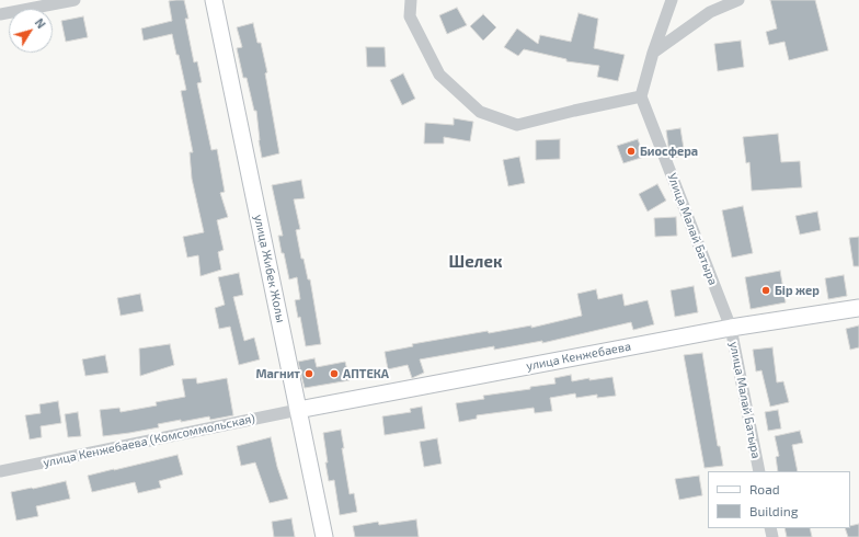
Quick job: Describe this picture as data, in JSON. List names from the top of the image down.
{
  "streets": {
    "street": [
      "Улица Малай Батыра",
      "улица Жибек Жолы",
      "улица Кенжебаева",
      "улица Малай Батыра",
      "улица Кенжебаева (Комсоммольская)"
    ]
  },
  "crossings": [
    ["Улица Малай Батыра", "улица Кенжебаева"],
    ["Улица Малай Батыра", "улица Малай Батыра"],
    ["улица Жибек Жолы", "улица Кенжебаева"],
    ["улица Жибек Жолы", "улица Кенжебаева (Комсоммольская)"],
    ["улица Кенжебаева", "улица Малай Батыра"],
    ["улица Кенжебаева", "улица Кенжебаева (Комсоммольская)"]
  ],
  "districts": ["Шелек"],
  "places": [
    "Биосфера",
    "Бір жер",
    "Магнит",
    "АПТЕКА"
  ],
  "legend": ["Road", "Building"],
  "north": "top right"
}
